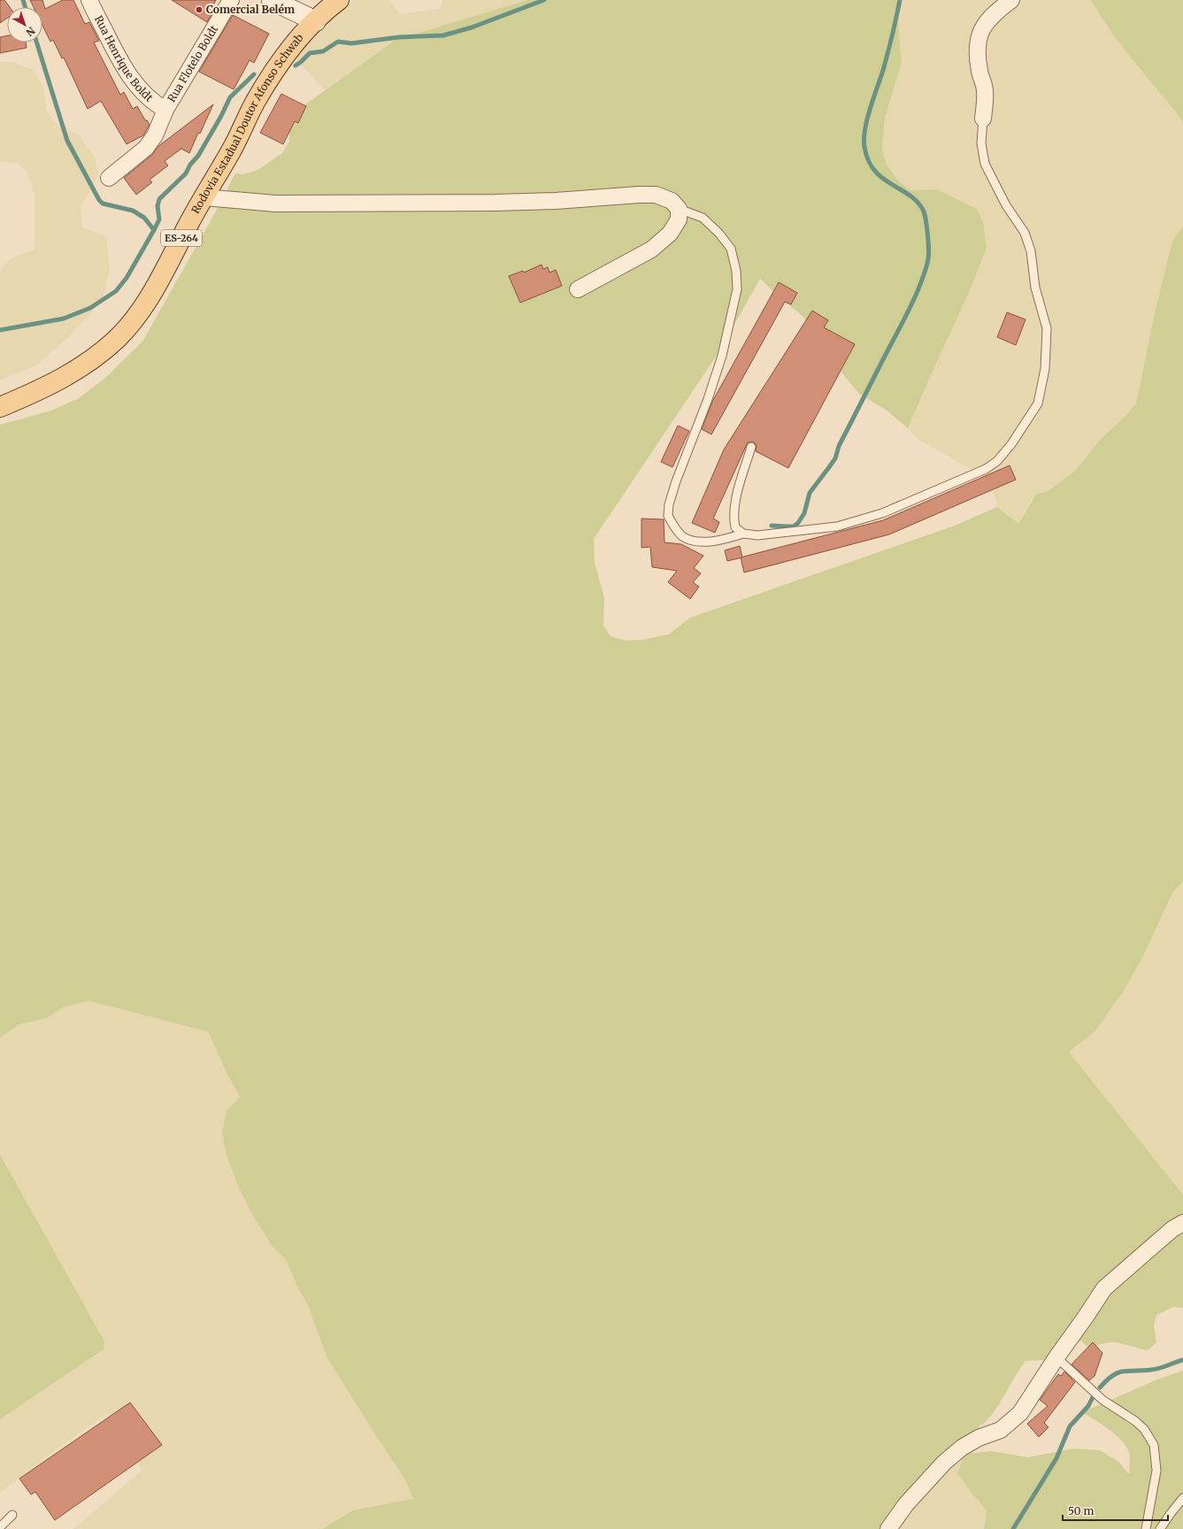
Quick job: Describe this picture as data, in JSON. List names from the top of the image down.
{
  "streets": {
    "main road": ["Rodovia Estadual Doutor Afonso Schwab", "ES-264"],
    "street": ["Rua Henrique Boldt", "Rua Flotelo Boldt"]
  },
  "crossings": [
    ["Rua Henrique Boldt", "Rua Flotelo Boldt"]
  ],
  "places": ["Comercial Belém"],
  "scale_bar": "50 m",
  "north": "bottom right"
}
